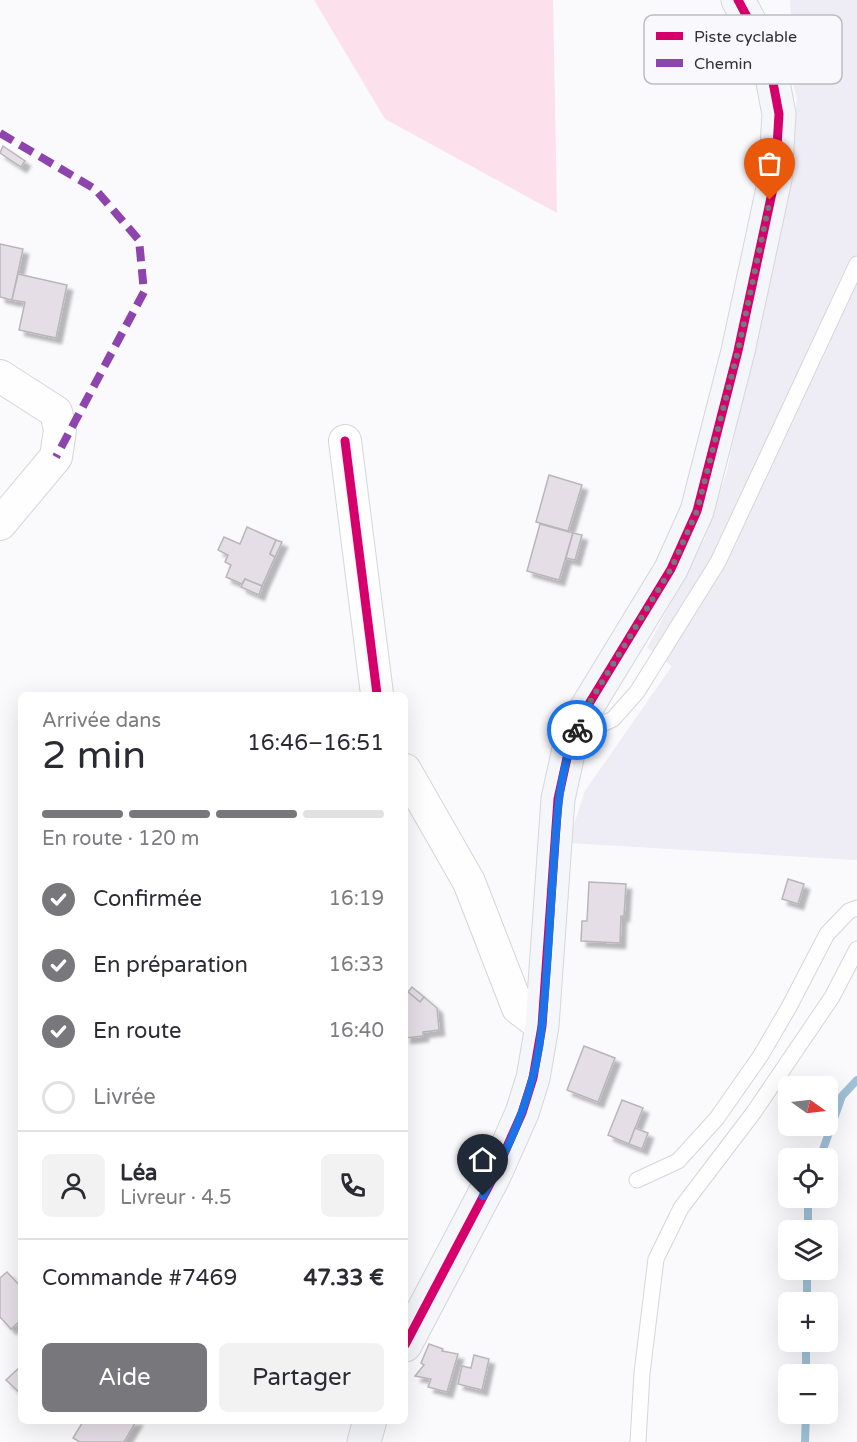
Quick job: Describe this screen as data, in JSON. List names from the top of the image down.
{
  "legend": ["Piste cyclable", "Chemin"],
  "north": "right",
  "page": {
    "heading": ["2 min", "Arrivée dans", "16:46–16:51"],
    "panel": [
      "Léa",
      "Livreur · 4.5",
      "Commande #7469",
      "47.33 €"
    ],
    "bar": "En route · 120 m",
    "list": [
      ["Confirmée", "16:19"],
      ["En préparation", "16:33"],
      ["En route", "16:40"],
      "Livrée"
    ],
    "map_buttons": ["+", "−"],
    "buttons": ["Aide", "Partager"]
  }
}
